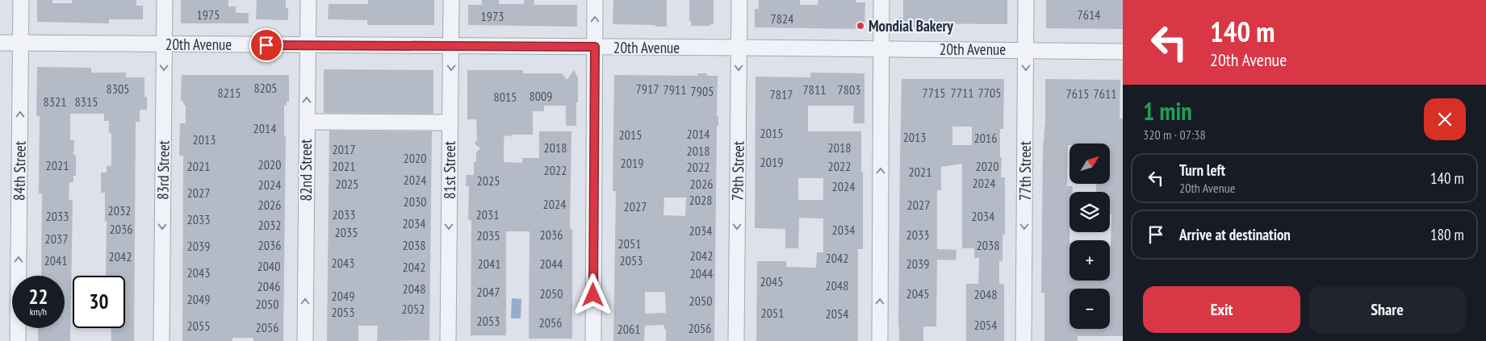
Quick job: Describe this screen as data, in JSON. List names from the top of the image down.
{
  "streets": {
    "street": [
      "20th Avenue",
      "83rd Street",
      "82nd Street",
      "81st Street",
      "84th Street",
      "79th Street",
      "77th Street"
    ]
  },
  "crossings": [
    ["20th Avenue", "83rd Street"],
    ["20th Avenue", "82nd Street"],
    ["20th Avenue", "81st Street"],
    ["20th Avenue", "84th Street"],
    ["20th Avenue", "79th Street"],
    ["20th Avenue", "77th Street"]
  ],
  "one_way": [
    "83rd Street",
    "82nd Street",
    "81st Street",
    "84th Street",
    "79th Street",
    "77th Street"
  ],
  "places": ["Mondial Bakery"],
  "house_numbers": [
    "1975",
    "7614",
    "1973",
    "7824",
    "8205",
    "8305",
    "7917",
    "7911",
    "7811",
    "7803",
    "7905",
    "8215",
    "7715",
    "7711",
    "7705",
    "7615",
    "7611",
    "7817",
    "8009",
    "8015",
    "8321",
    "8315",
    "2014",
    "2015",
    "2014",
    "2015",
    "2013",
    "2016",
    "2013",
    "2018",
    "2018",
    "2017",
    "2018",
    "2020",
    "2019",
    "2019",
    "2020",
    "2021",
    "2021",
    "2021",
    "2022",
    "2020",
    "2022",
    "2022",
    "2021",
    "2024",
    "2025",
    "2024",
    "2025",
    "2026",
    "2024",
    "2024",
    "2027",
    "2028",
    "2030",
    "2024",
    "2026",
    "2027",
    "2027",
    "2032",
    "2033",
    "2031",
    "2033",
    "2034",
    "2033",
    "2034",
    "2032",
    "2036",
    "2034",
    "2034",
    "2035",
    "2036",
    "2033",
    "2035",
    "2037",
    "2051",
    "2036",
    "2038",
    "2038",
    "2039",
    "2042",
    "2042",
    "2042",
    "2041",
    "2053",
    "2043",
    "2041",
    "2044",
    "2039",
    "2040",
    "2042",
    "2043",
    "2044",
    "2045",
    "2048",
    "2046",
    "2048",
    "2047",
    "2050",
    "2045",
    "2048",
    "2049",
    "2049",
    "2050",
    "2050",
    "2052",
    "2053",
    "2051",
    "2054",
    "2053",
    "2056",
    "2054",
    "2055",
    "2056",
    "2056",
    "2061"
  ],
  "north": "top right",
  "page": {
    "turn": ["140 m", "20th Avenue"],
    "heading": ["1 min", "320 m · 07:38"],
    "map_buttons": ["+", "−"],
    "list": [
      {
        "name": "Turn left",
        "note": "20th Avenue",
        "value": "140 m"
      },
      {
        "name": "Arrive at destination",
        "value": "180 m"
      }
    ],
    "speed": "22 km/h",
    "limit": "30",
    "buttons": ["Exit", "Share"]
  }
}
